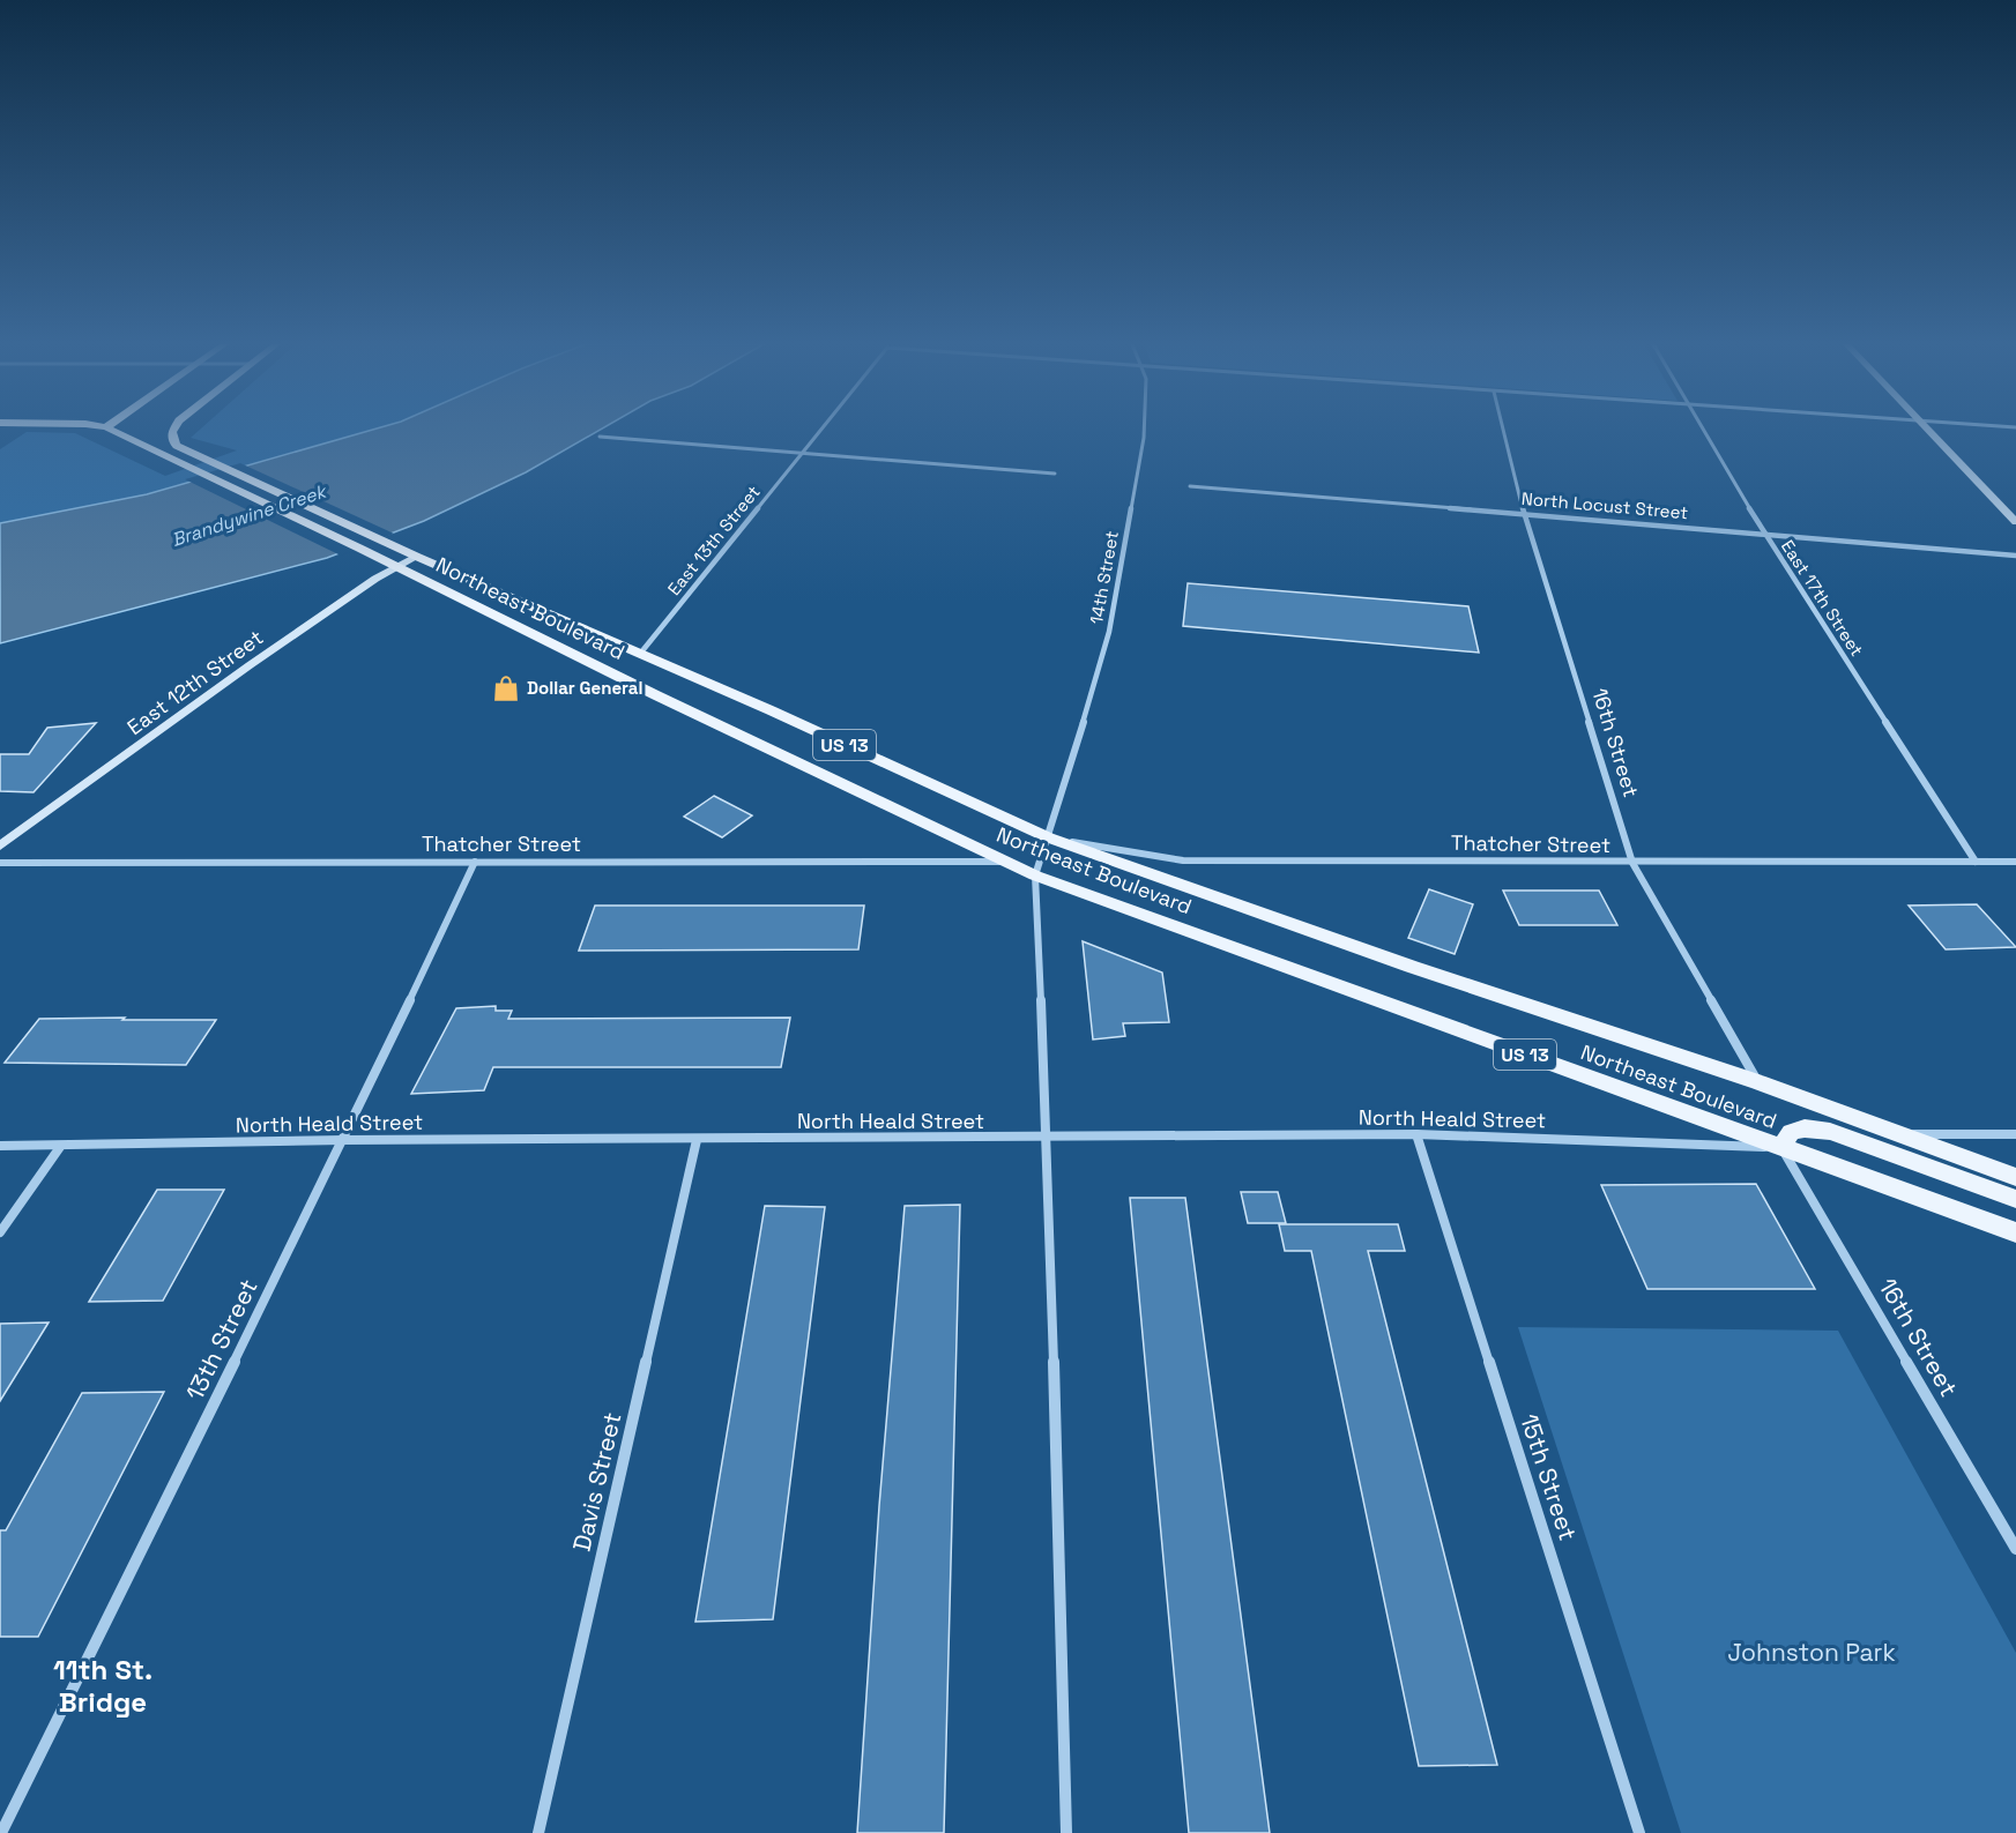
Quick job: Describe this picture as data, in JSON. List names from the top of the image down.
{
  "streets": {
    "main road": ["Northeast Boulevard", "US 13"],
    "street": [
      "North Locust Street",
      "East 13th Street",
      "14th Street",
      "East 17th Street",
      "East 12th Street",
      "16th Street",
      "Thatcher Street",
      "North Heald Street",
      "13th Street",
      "15th Street",
      "Davis Street"
    ]
  },
  "crossings": [
    ["North Locust Street", "East 17th Street"],
    ["North Locust Street", "16th Street"],
    ["East 13th Street", "Northeast Boulevard"],
    ["14th Street", "Northeast Boulevard"],
    ["14th Street", "Thatcher Street"],
    ["East 17th Street", "Thatcher Street"],
    ["Northeast Boulevard", "East 12th Street"],
    ["Northeast Boulevard", "16th Street"],
    ["Northeast Boulevard", "Thatcher Street"],
    ["Northeast Boulevard", "North Heald Street"],
    ["16th Street", "Thatcher Street"],
    ["16th Street", "North Heald Street"],
    ["Thatcher Street", "13th Street"],
    ["North Heald Street", "13th Street"],
    ["North Heald Street", "15th Street"],
    ["North Heald Street", "Davis Street"]
  ],
  "districts": ["11th St. Bridge"],
  "water": ["Brandywine Creek"],
  "parks": ["Johnston Park"],
  "places": {
    "shop": ["Dollar General"]
  }
}
